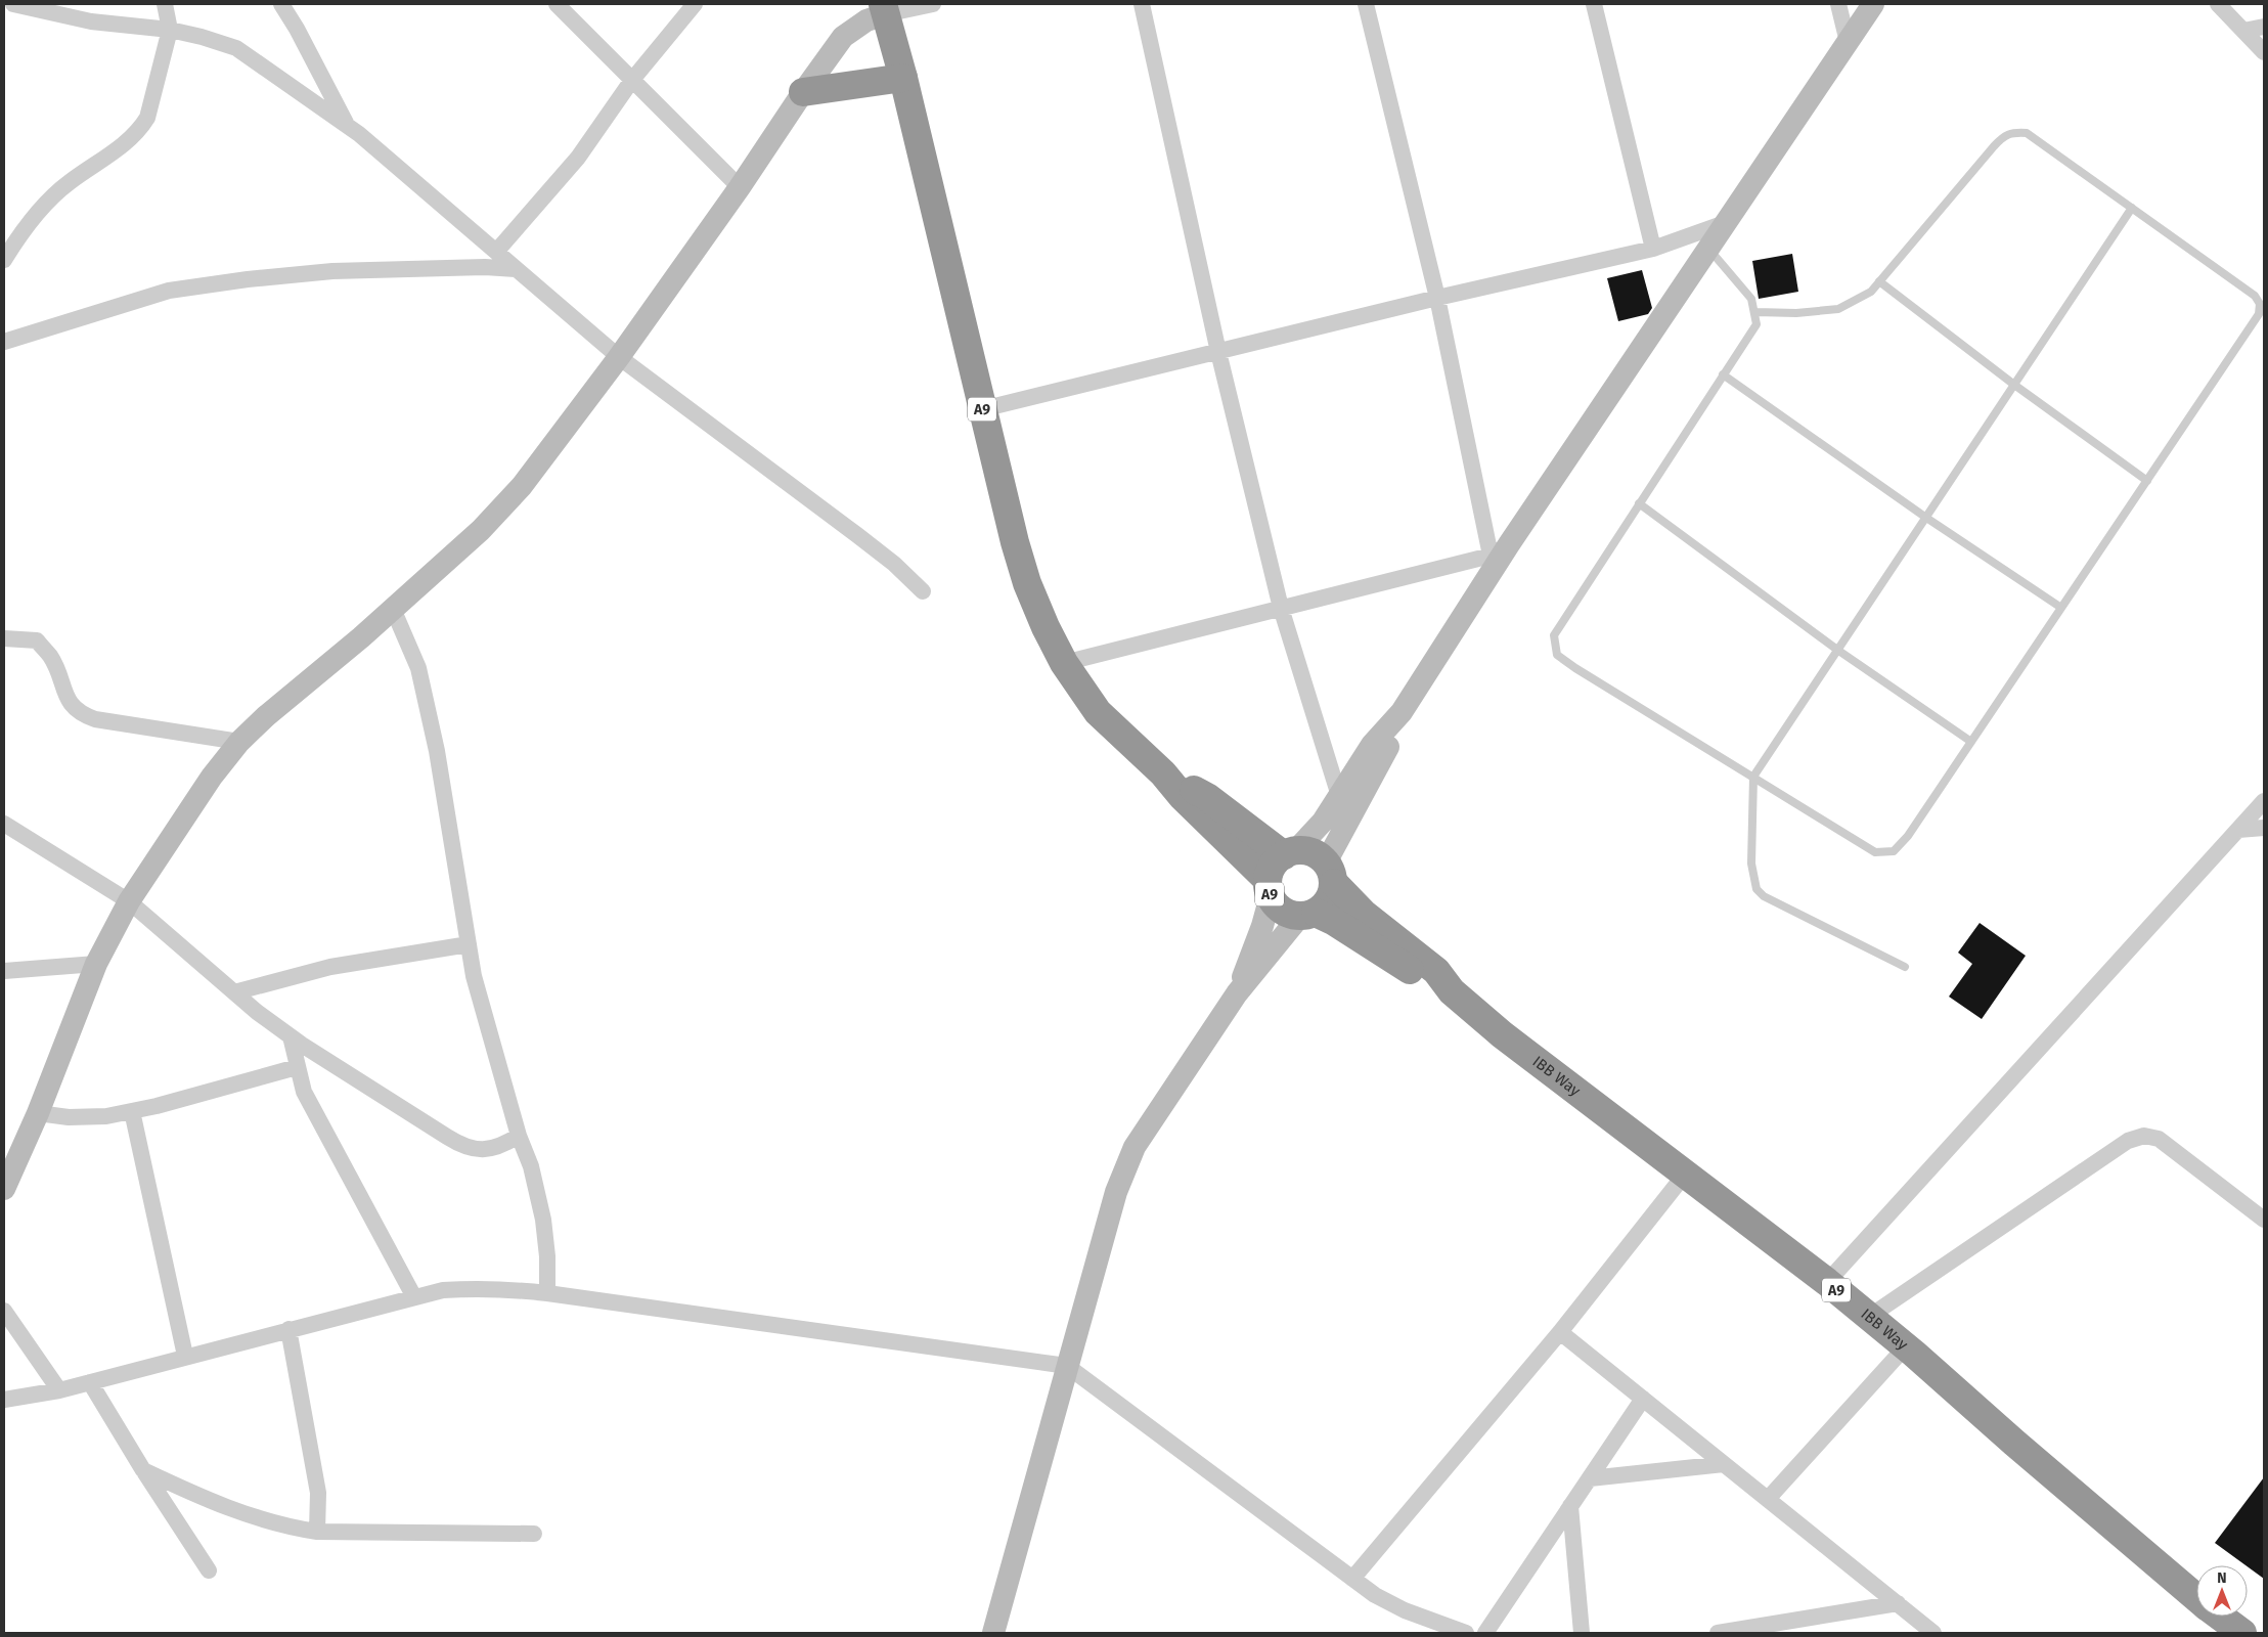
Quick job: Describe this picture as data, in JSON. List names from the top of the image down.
{
  "streets": {
    "highway": ["A9", "IBB Way"]
  },
  "crossings": [
    ["A9", "IBB Way"]
  ],
  "north": "top"
}
